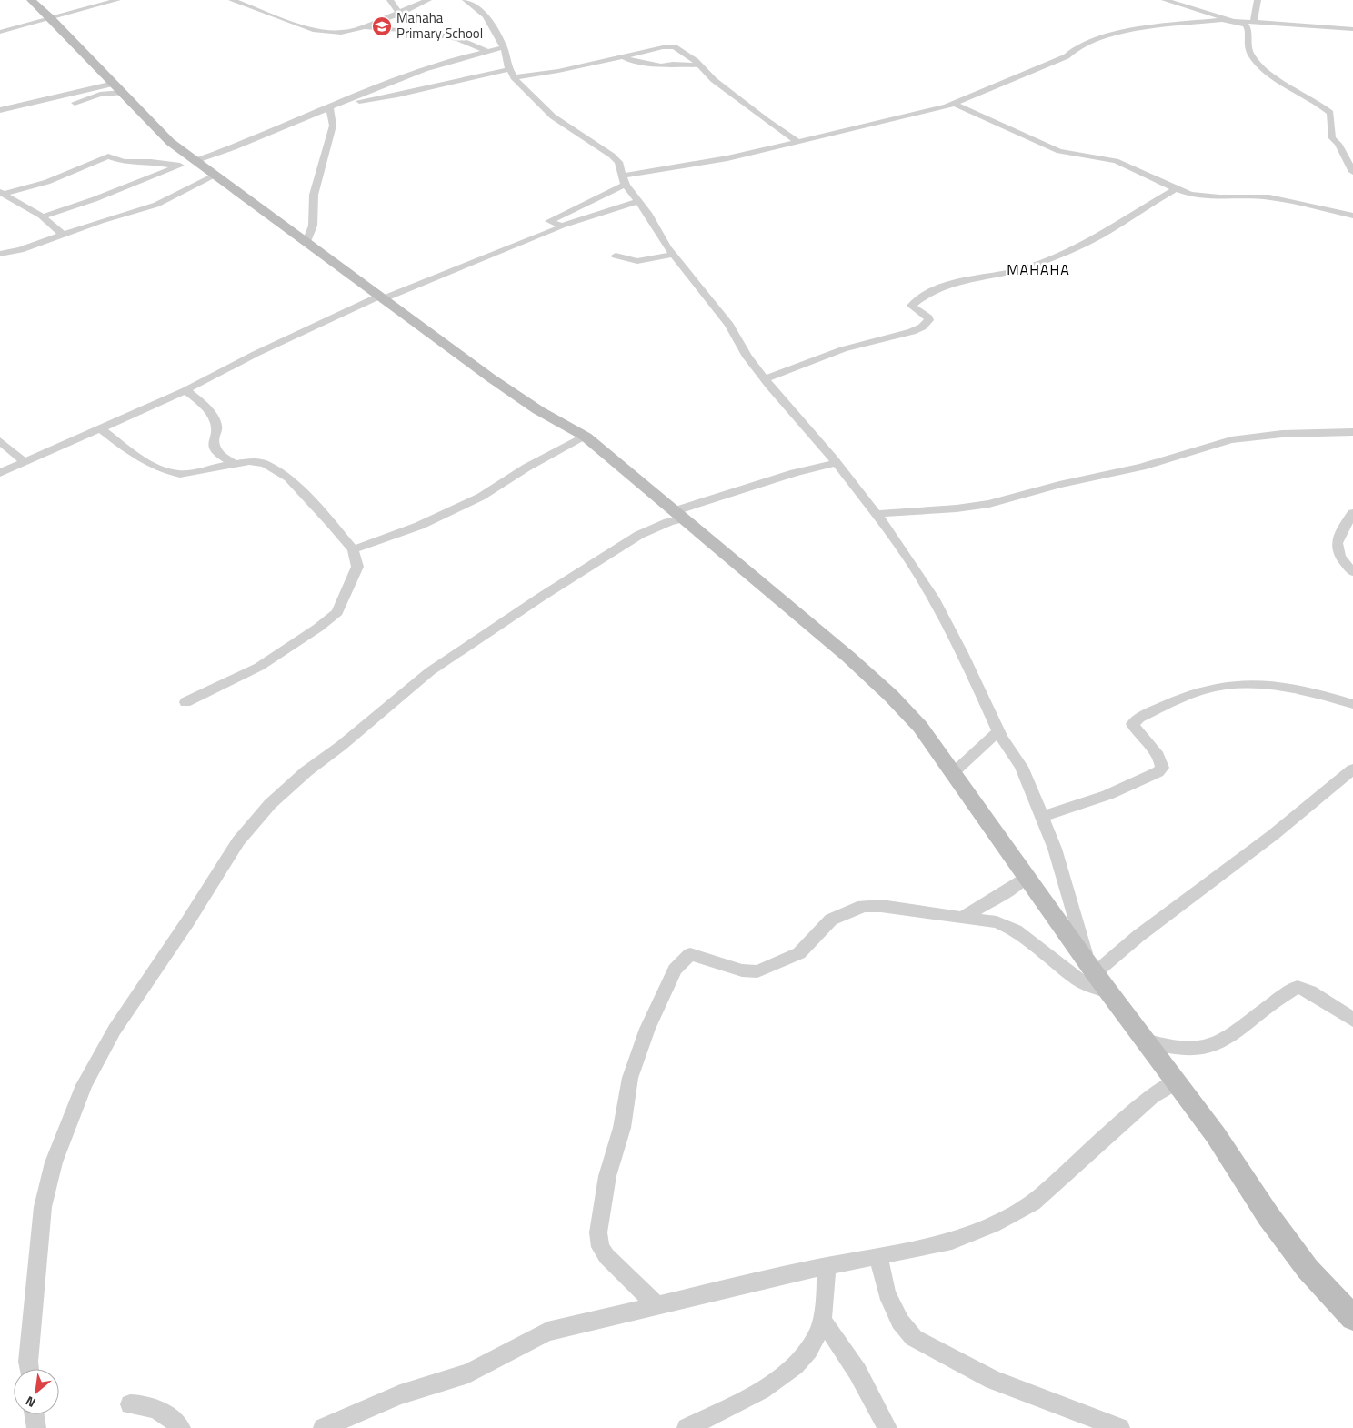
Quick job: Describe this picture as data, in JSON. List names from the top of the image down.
{
  "districts": ["MAHAHA"],
  "places": {
    "school or university": ["Mahaha Primary School"]
  },
  "north": "bottom left"
}
